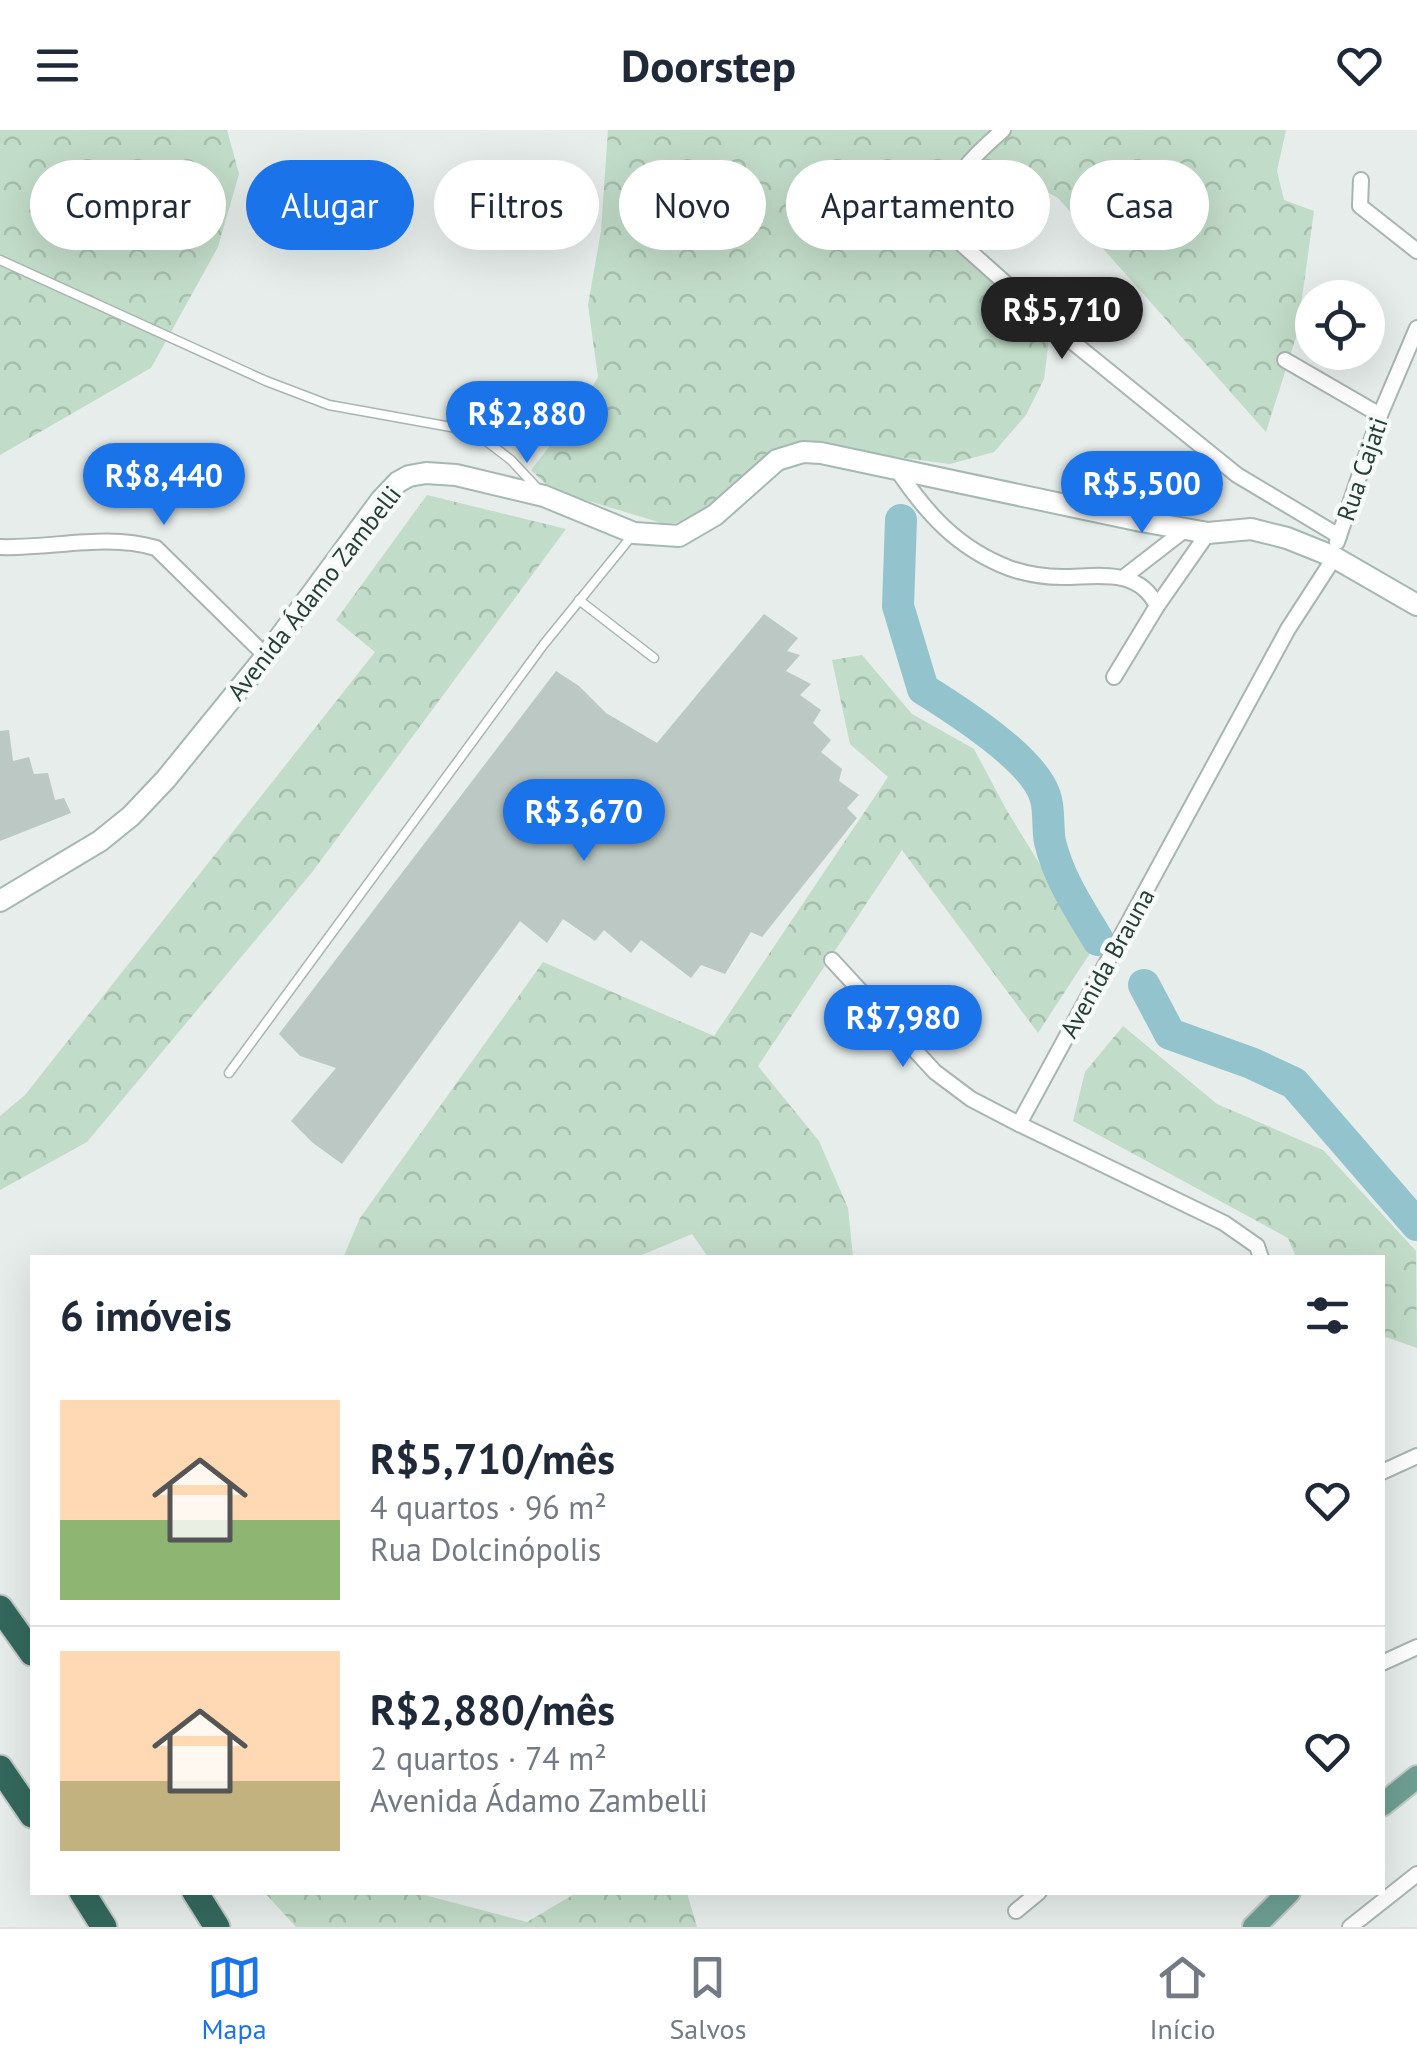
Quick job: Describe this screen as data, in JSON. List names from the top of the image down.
{
  "streets": {
    "street": ["Rua Cajati", "Avenida Ádamo Zambelli", "Avenida Brauna"]
  },
  "crossings": [
    ["Rua Cajati", "Avenida Ádamo Zambelli"],
    ["Rua Cajati", "Avenida Brauna"],
    ["Avenida Ádamo Zambelli", "Avenida Brauna"]
  ],
  "page": {
    "header": "Doorstep",
    "chip": [
      "Comprar",
      "Alugar",
      "Filtros",
      "Novo",
      "Apartamento",
      "Casa"
    ],
    "price": [
      "R$5,710",
      "R$2,880",
      "R$8,440",
      "R$5,500",
      "R$3,670",
      "R$7,980"
    ],
    "heading": "6 imóveis",
    "list": [
      {
        "name": "R$5,710/mês",
        "note": "4 quartos · 96 m² · Rua Dolcinópolis"
      },
      {
        "name": "R$2,880/mês",
        "note": "2 quartos · 74 m² · Avenida Ádamo Zambelli"
      }
    ],
    "tabs": ["Mapa", "Salvos", "Início"]
  }
}
